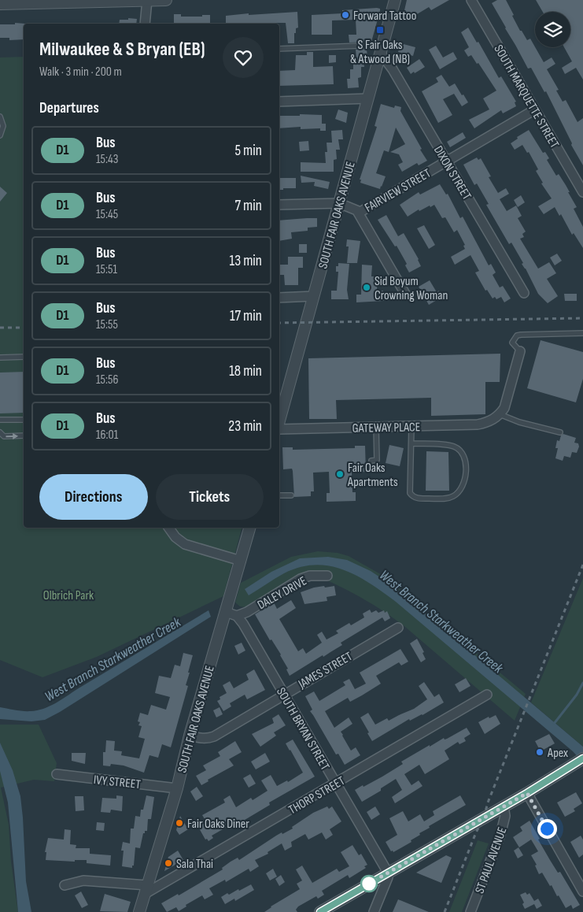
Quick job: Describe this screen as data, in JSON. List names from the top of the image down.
{
  "streets": {
    "street": [
      "SOUTH MARQUETTE STREET",
      "DIXON STREET",
      "FAIRVIEW STREET",
      "SOUTH FAIR OAKS AVENUE",
      "GATEWAY PLACE",
      "DALEY DRIVE",
      "JAMES STREET",
      "SOUTH BRYAN STREET",
      "IVY STREET",
      "THORP STREET",
      "ST PAUL AVENUE"
    ]
  },
  "crossings": [
    ["SOUTH MARQUETTE STREET", "FAIRVIEW STREET"],
    ["DIXON STREET", "FAIRVIEW STREET"],
    ["DIXON STREET", "SOUTH FAIR OAKS AVENUE"],
    ["FAIRVIEW STREET", "SOUTH FAIR OAKS AVENUE"],
    ["SOUTH FAIR OAKS AVENUE", "JAMES STREET"],
    ["SOUTH FAIR OAKS AVENUE", "IVY STREET"],
    ["SOUTH FAIR OAKS AVENUE", "THORP STREET"],
    ["DALEY DRIVE", "SOUTH BRYAN STREET"],
    ["JAMES STREET", "SOUTH BRYAN STREET"],
    ["SOUTH BRYAN STREET", "THORP STREET"]
  ],
  "water": ["West Branch Starkweather Creek"],
  "parks": ["Olbrich Park"],
  "places": {
    "other": [
      "Forward Tattoo",
      "Sid Boyum Crowning Woman",
      "Fair Oaks Apartments",
      "Apex",
      "Fair Oaks Diner",
      "Sala Thai"
    ],
    "transit": ["S Fair Oaks & Atwood (NB)"]
  },
  "lines": ["bus line D1"],
  "page": {
    "heading": [
      ["Milwaukee & S Bryan (EB)", "Walk · 3 min · 200 m"],
      "Departures"
    ],
    "list": [
      {
        "mark": "D1",
        "name": "Bus",
        "note": "15:43",
        "value": "5 min"
      },
      {
        "mark": "D1",
        "name": "Bus",
        "note": "15:45",
        "value": "7 min"
      },
      {
        "mark": "D1",
        "name": "Bus",
        "note": "15:51",
        "value": "13 min"
      },
      {
        "mark": "D1",
        "name": "Bus",
        "note": "15:55",
        "value": "17 min"
      },
      {
        "mark": "D1",
        "name": "Bus",
        "note": "15:56",
        "value": "18 min"
      },
      {
        "mark": "D1",
        "name": "Bus",
        "note": "16:01",
        "value": "23 min"
      }
    ],
    "buttons": ["Directions", "Tickets"]
  }
}
